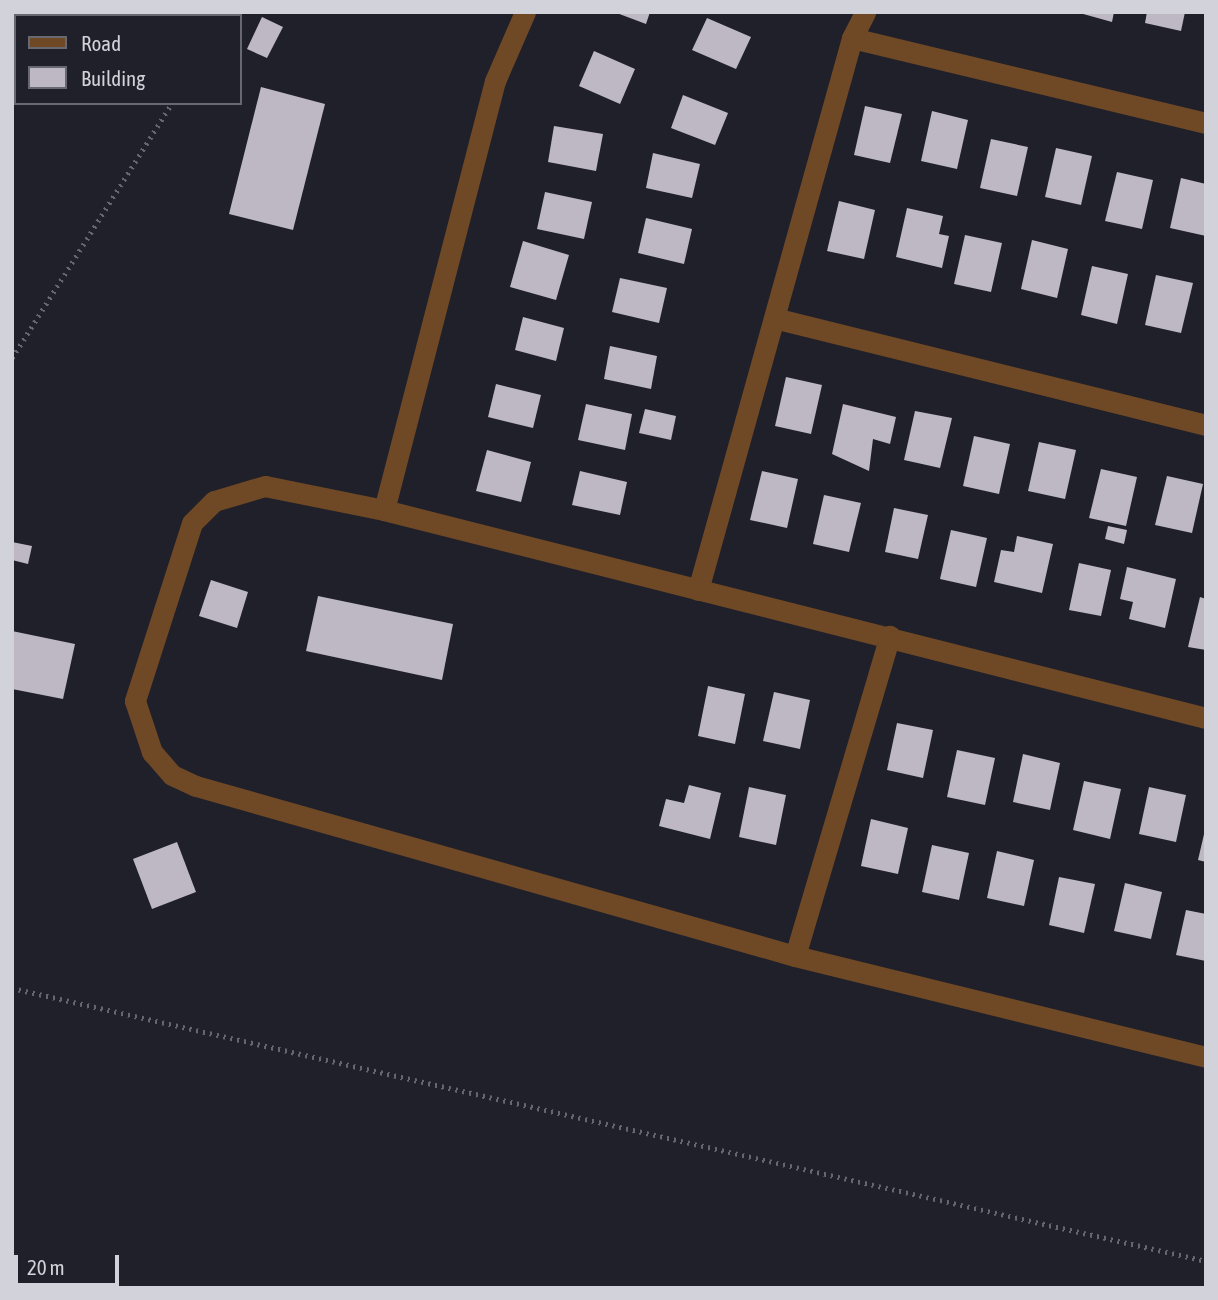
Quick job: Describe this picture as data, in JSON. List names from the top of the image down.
{
  "legend": ["Road", "Building"],
  "scale_bar": "20 m"
}
